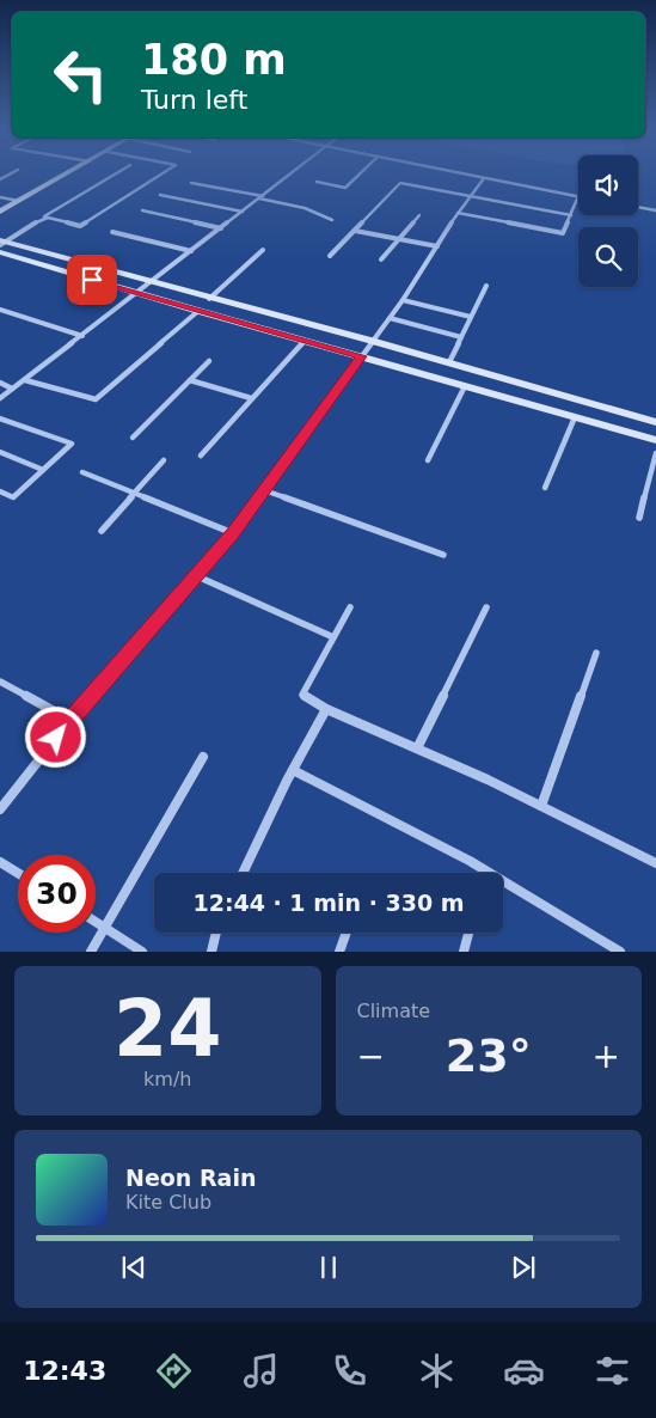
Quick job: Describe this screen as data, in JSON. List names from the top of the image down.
{
  "page": {
    "turn": ["180 m", "Turn left"],
    "limit": "30",
    "trip": "12:44 · 1 min · 330 m",
    "tile": [
      ["24", "km/h"],
      "Climate"
    ],
    "heat": ["−", "23°", "+"],
    "song": ["Neon Rain", "Kite Club"],
    "tabs": "12:43"
  }
}
